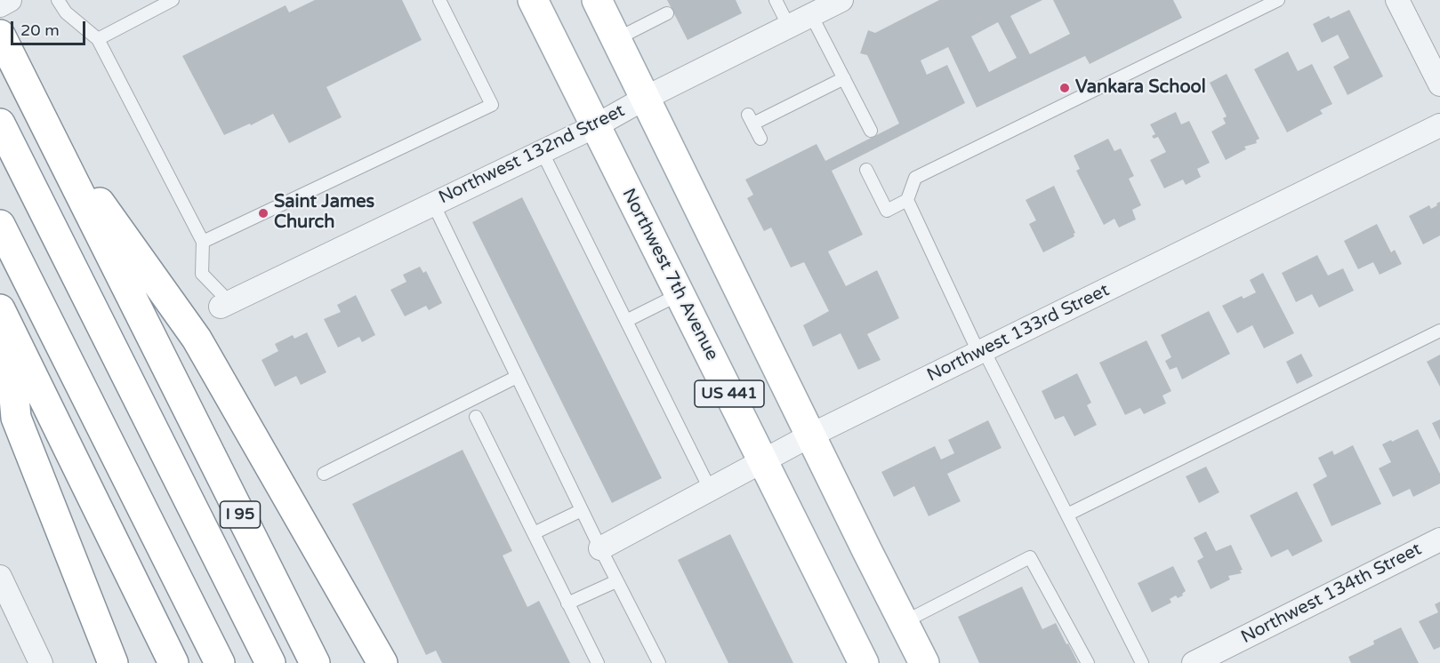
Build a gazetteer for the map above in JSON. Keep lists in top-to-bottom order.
{
  "streets": {
    "main road": ["Northwest 7th Avenue", "US 441", "I 95"],
    "street": ["Northwest 132nd Street", "Northwest 133rd Street", "Northwest 134th Street"]
  },
  "crossings": [
    ["Northwest 132nd Street", "Northwest 7th Avenue"],
    ["Northwest 132nd Street", "US 441"],
    ["Northwest 7th Avenue", "Northwest 133rd Street"],
    ["Northwest 133rd Street", "US 441"]
  ],
  "places": ["Vankara School", "Saint James Church"],
  "scale_bar": "20 m"
}
